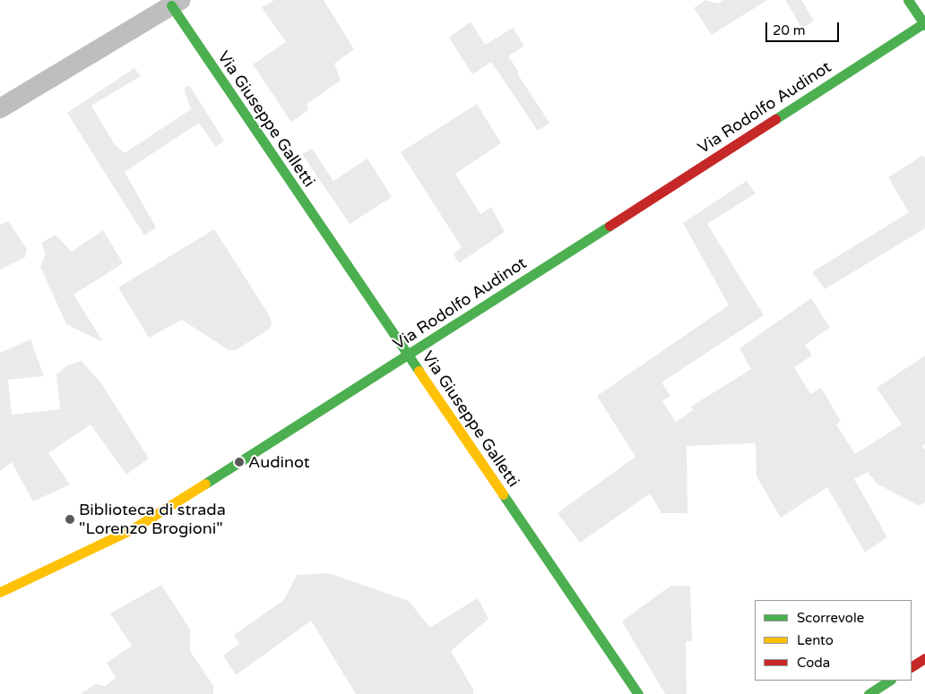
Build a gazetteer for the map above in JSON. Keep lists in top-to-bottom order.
{
  "streets": {
    "street": ["Via Rodolfo Audinot", "Via Giuseppe Galletti"]
  },
  "crossings": [
    ["Via Rodolfo Audinot", "Via Giuseppe Galletti"]
  ],
  "places": ["Audinot", "Biblioteca di strada \"Lorenzo Brogioni\""],
  "legend": ["Scorrevole", "Lento", "Coda"],
  "scale_bar": "20 m"
}
